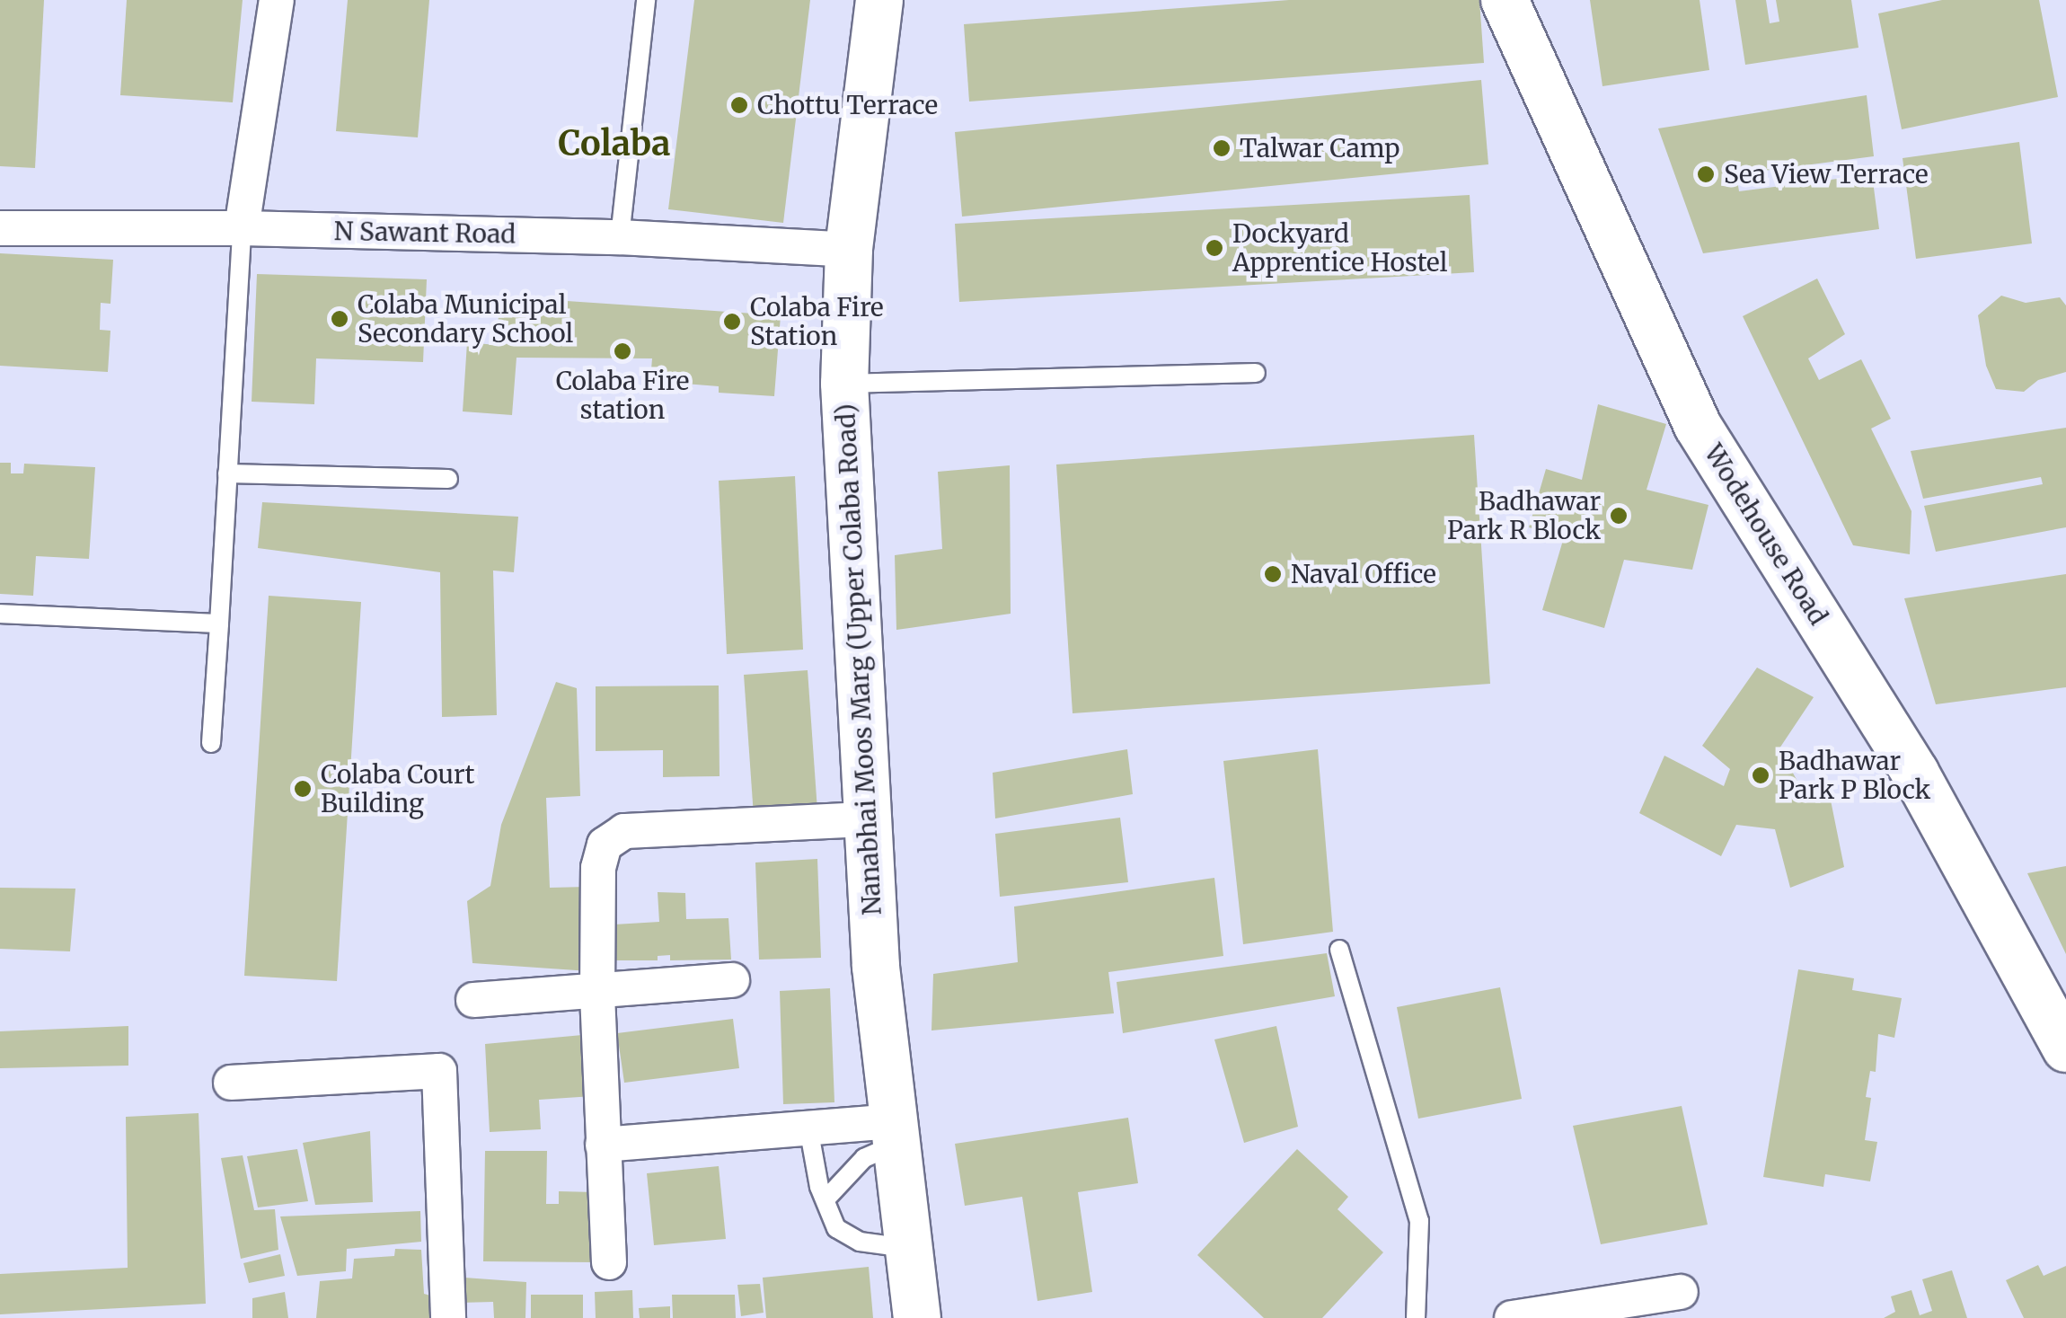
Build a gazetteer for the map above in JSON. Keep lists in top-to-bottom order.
{
  "streets": {
    "main road": ["Wodehouse Road", "Nanabhai Moos Marg (Upper Colaba Road)"],
    "street": ["N Sawant Road"]
  },
  "crossings": [
    ["N Sawant Road", "Nanabhai Moos Marg (Upper Colaba Road)"]
  ],
  "districts": ["Colaba"],
  "places": [
    "Chottu Terrace",
    "Talwar Camp",
    "Sea View Terrace",
    "Dockyard Apprentice Hostel",
    "Colaba Municipal Secondary School",
    "Colaba Fire Station",
    "Colaba Fire station",
    "Badhawar Park R Block",
    "Naval Office",
    "Badhawar Park P Block",
    "Colaba Court Building"
  ]
}
